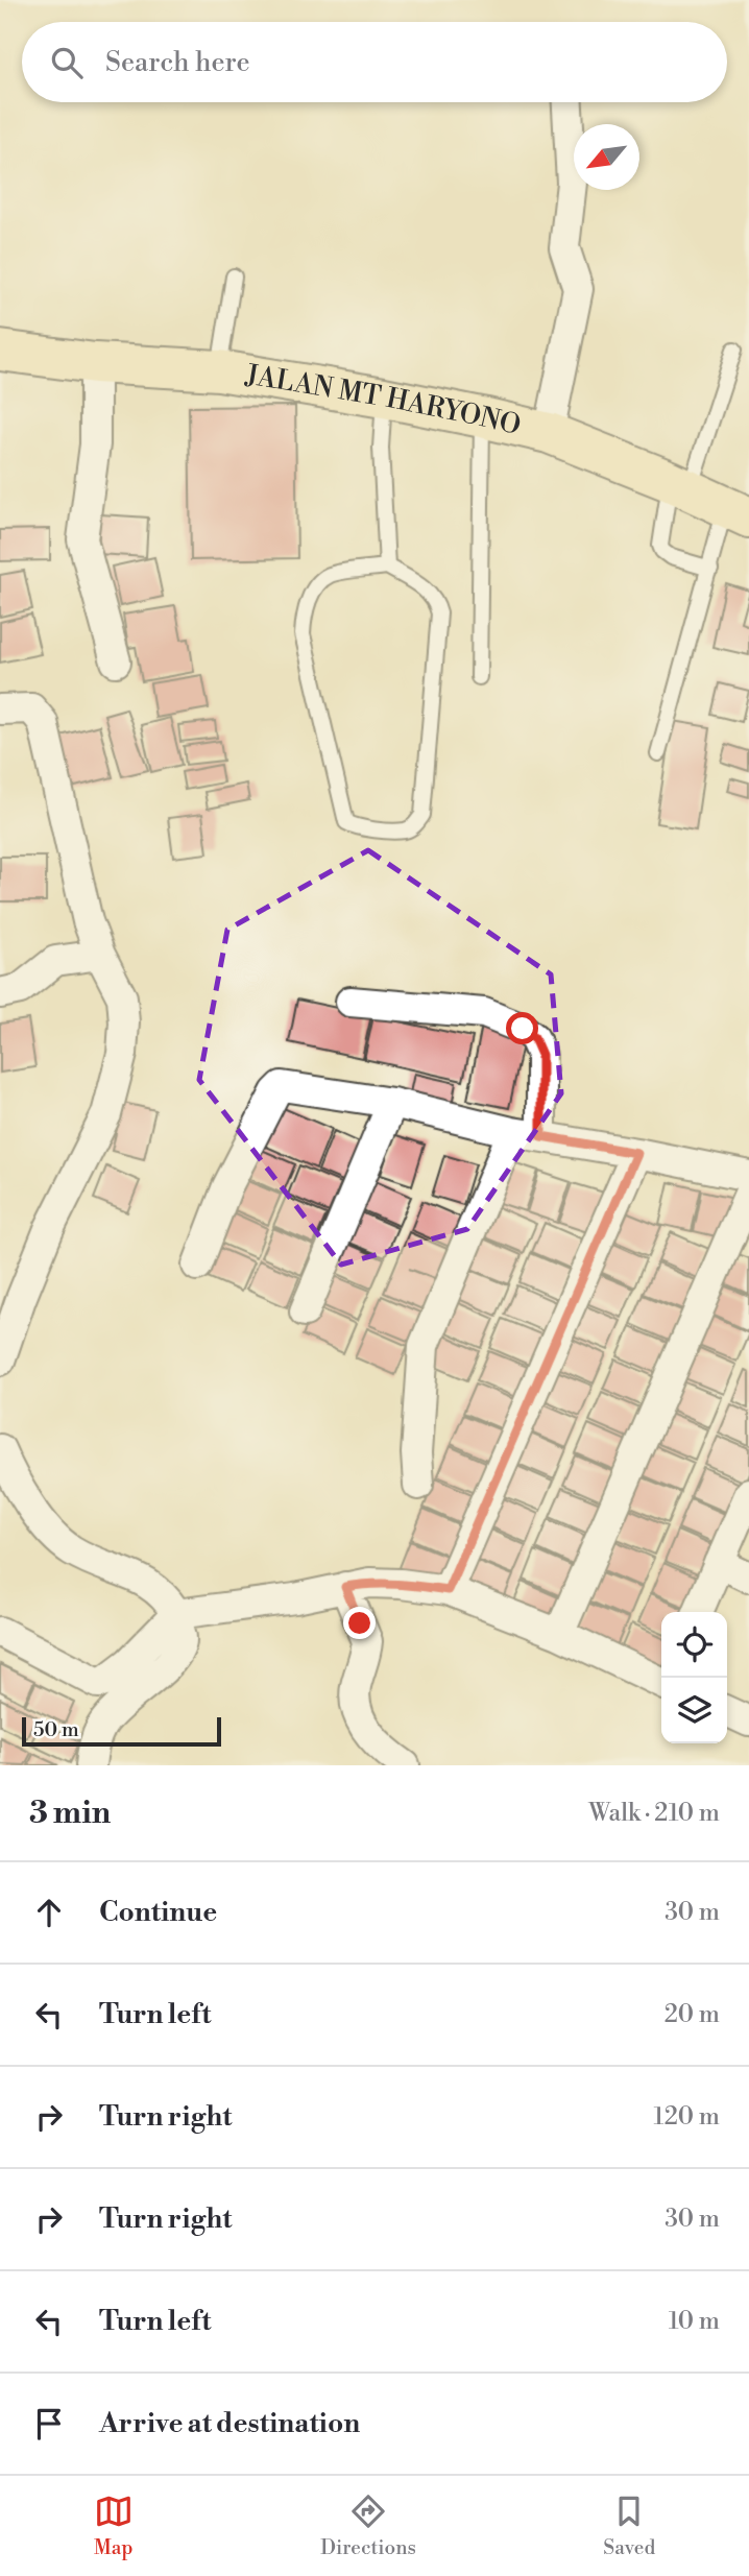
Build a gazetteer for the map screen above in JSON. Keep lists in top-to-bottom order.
{
  "streets": {
    "main road": ["JALAN MT HARYONO"]
  },
  "scale_bar": "50 m",
  "north": "bottom left",
  "page": {
    "search": "Search here",
    "scale": "50 m",
    "heading": ["3 min", "Walk · 210 m"],
    "list": [
      ["Continue", "30 m"],
      ["Turn left", "20 m"],
      ["Turn right", "120 m"],
      ["Turn right", "30 m"],
      ["Turn left", "10 m"],
      "Arrive at destination"
    ],
    "nav": ["Map", "Directions", "Saved"]
  }
}
